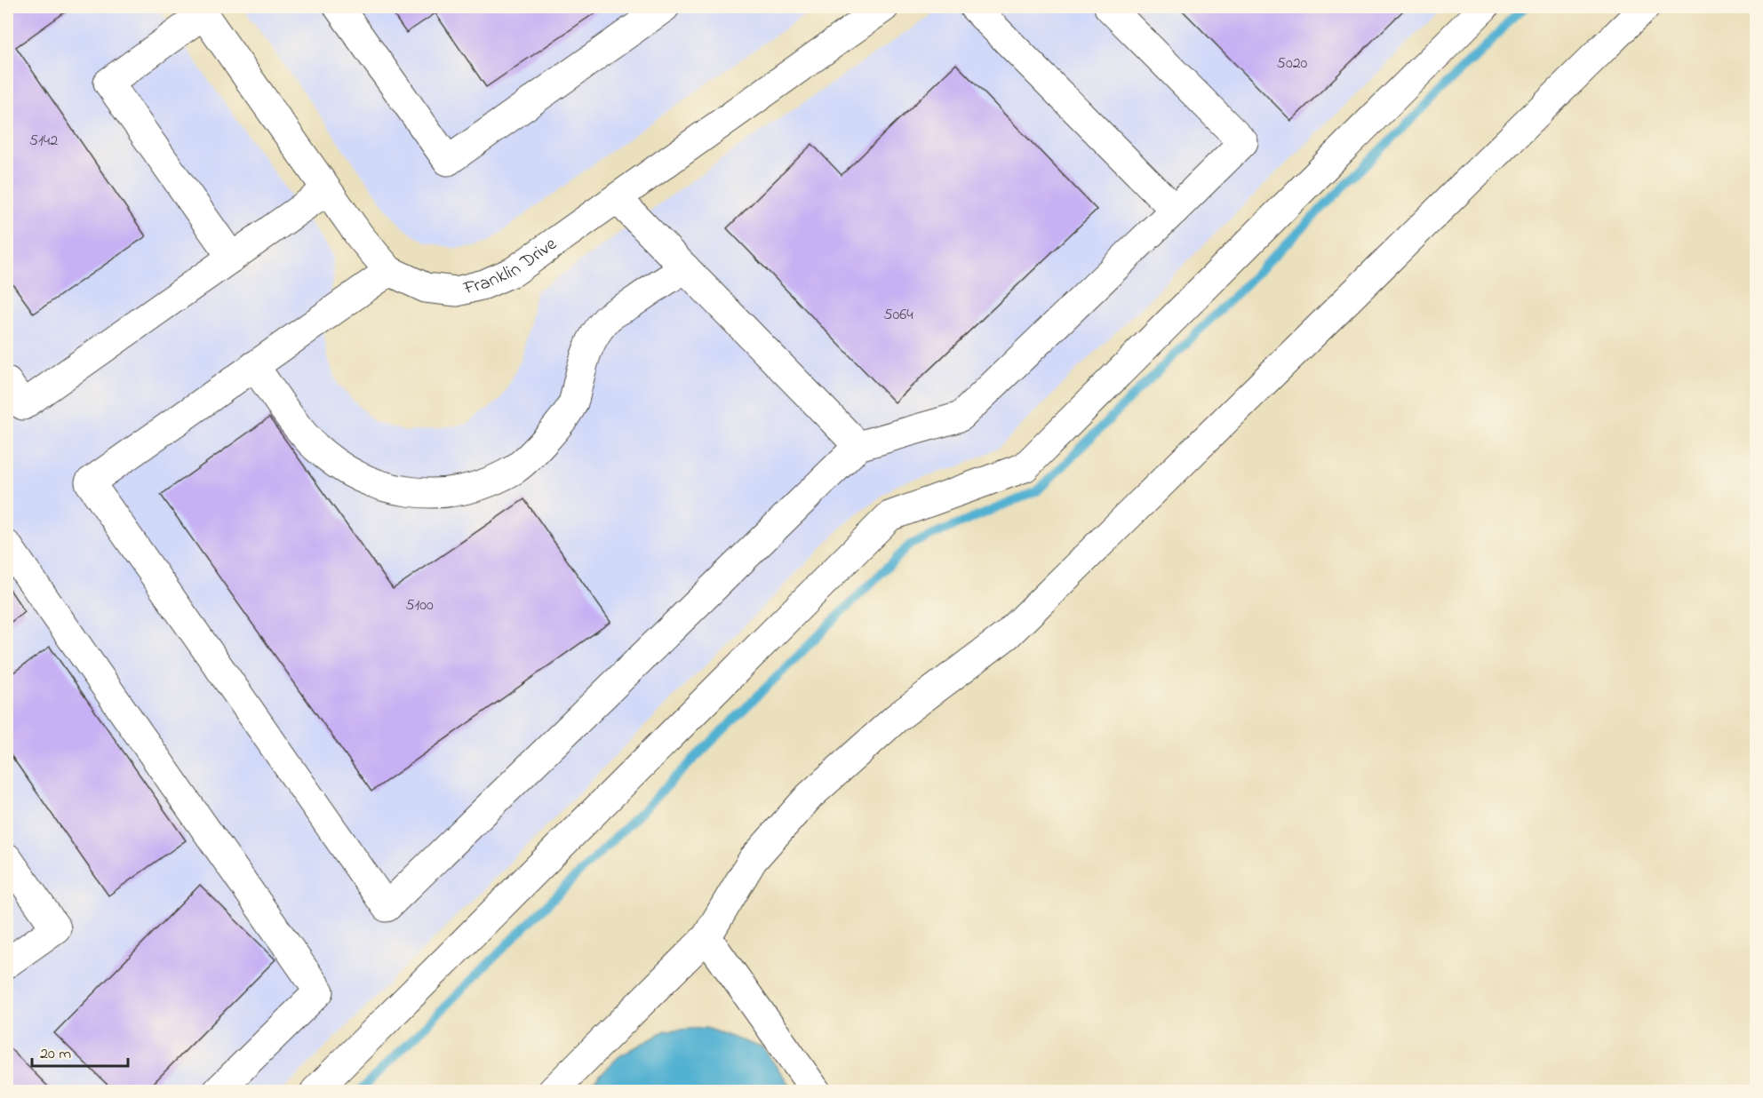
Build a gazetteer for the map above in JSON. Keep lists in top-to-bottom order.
{
  "streets": {
    "street": ["Franklin Drive"]
  },
  "house_numbers": [
    "5020",
    "5142",
    "5064",
    "5100"
  ],
  "scale_bar": "20 m"
}
